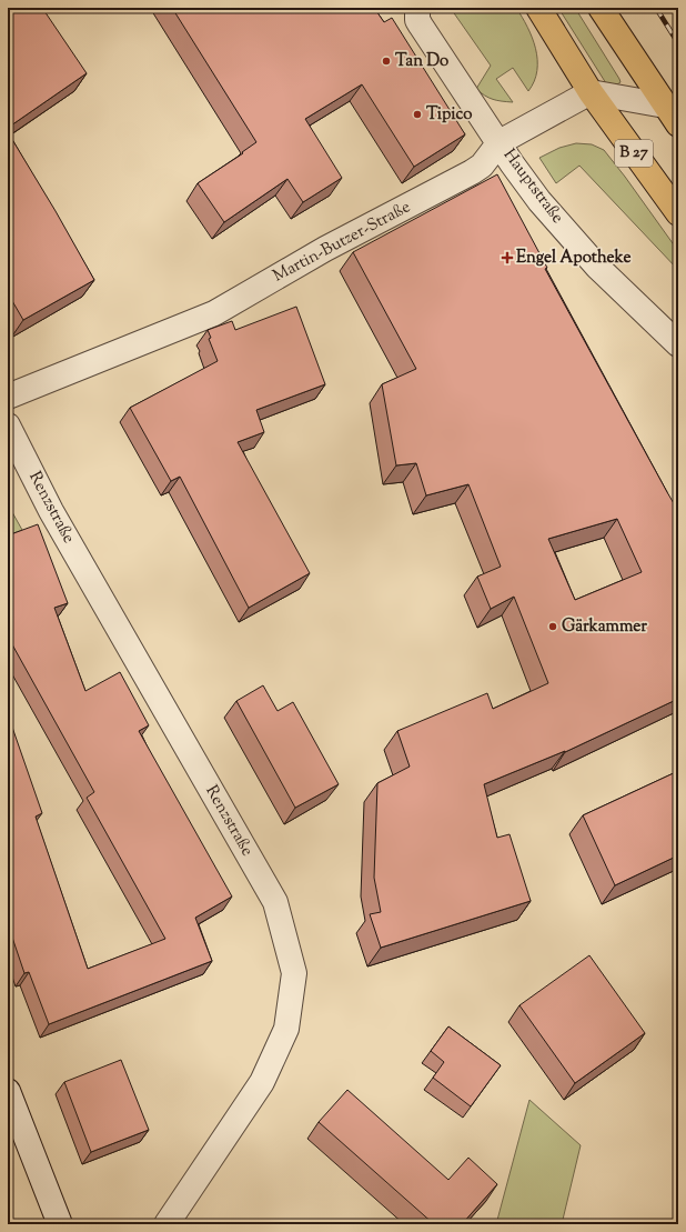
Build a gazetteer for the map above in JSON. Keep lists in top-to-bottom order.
{
  "streets": {
    "main road": ["B 27"],
    "street": ["Hauptstraße", "Martin-Butzer-Straße", "Renzstraße"]
  },
  "crossings": [
    ["B 27", "Martin-Butzer-Straße"],
    ["Hauptstraße", "Martin-Butzer-Straße"]
  ],
  "places": {
    "other": ["Tan Do", "Tipico", "Gärkammer"],
    "health": ["Engel Apotheke"]
  }
}
